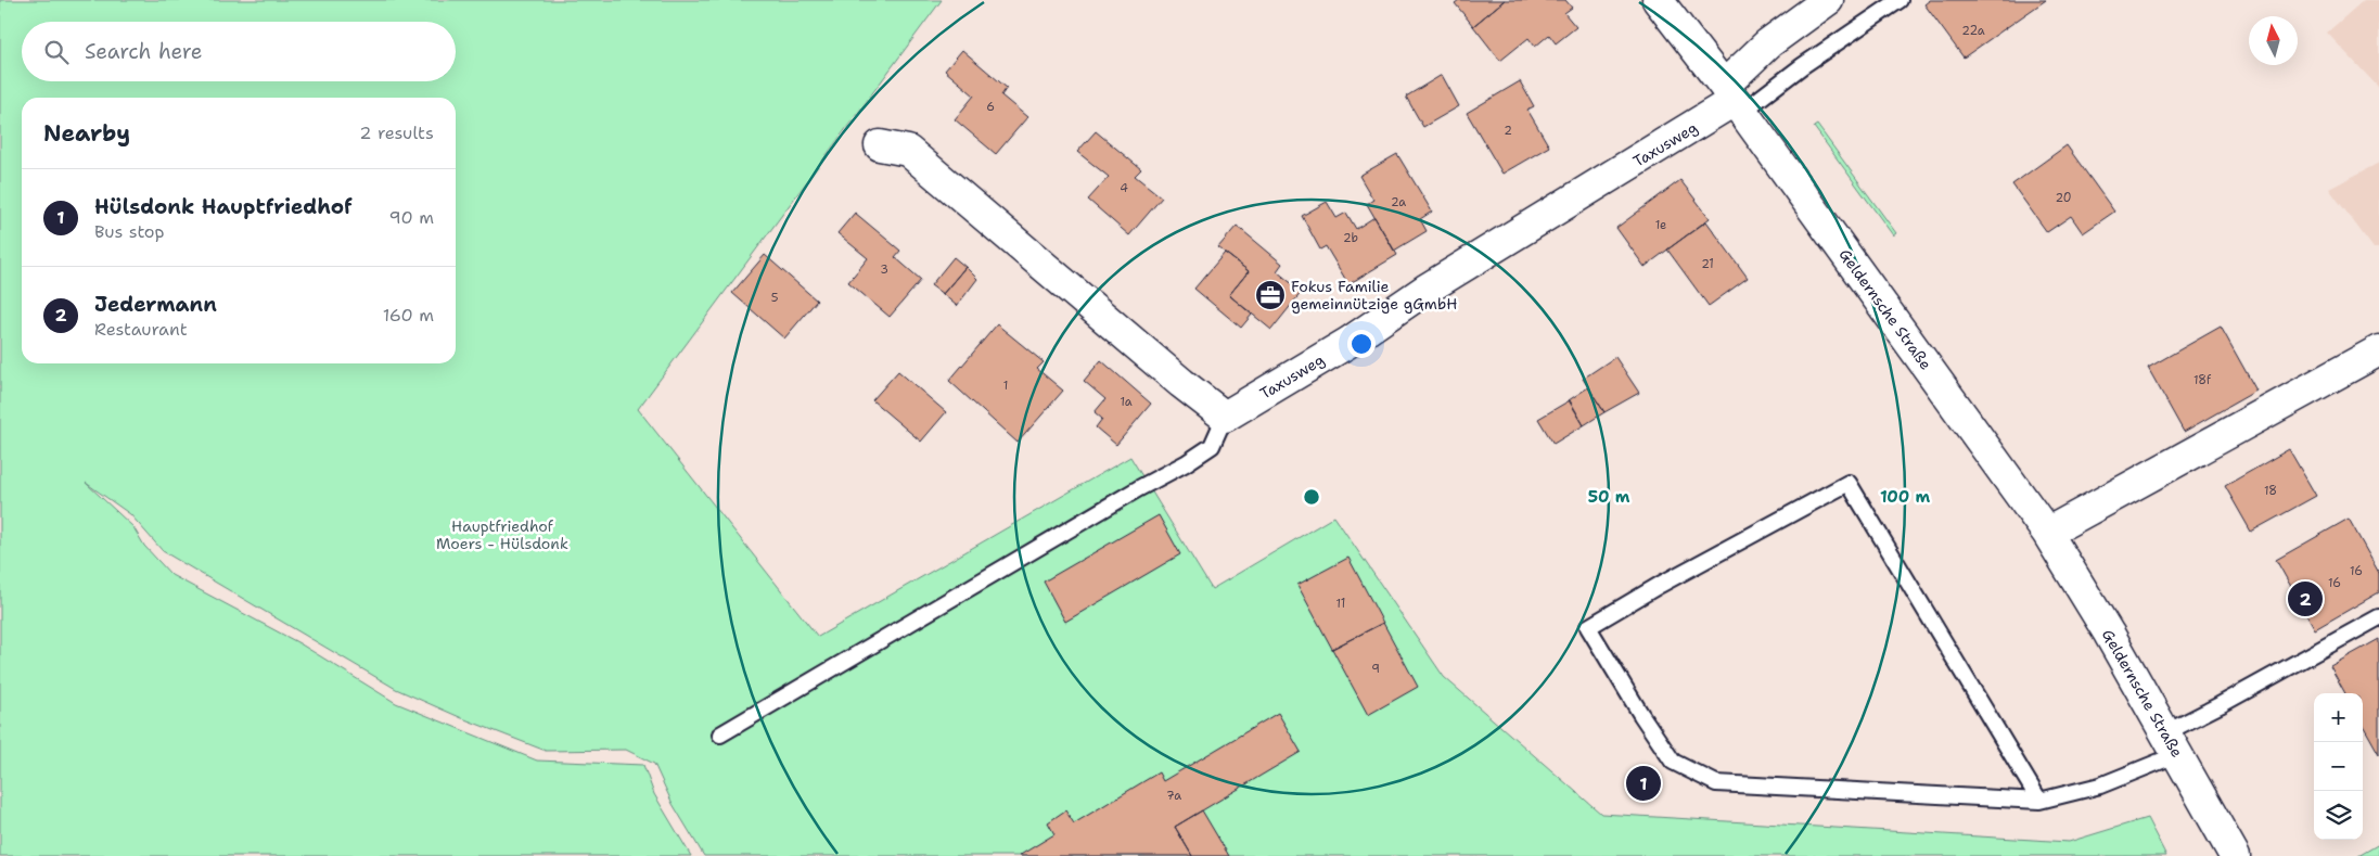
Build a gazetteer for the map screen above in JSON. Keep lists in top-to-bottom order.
{
  "streets": {
    "street": ["Taxusweg", "Geldernsche Straße"]
  },
  "crossings": [
    ["Taxusweg", "Geldernsche Straße"]
  ],
  "parks": ["Hauptfriedhof Moers - Hülsdonk"],
  "places": {
    "office": ["Fokus Familie gemeinnützige gGmbH"]
  },
  "house_numbers": [
    "22a",
    "6",
    "2",
    "4",
    "20",
    "2a",
    "1e",
    "2b",
    "21",
    "3",
    "5",
    "18f",
    "1",
    "1a",
    "18",
    "16",
    "16",
    "11",
    "9",
    "7a"
  ],
  "north": "top",
  "page": {
    "search": "Search here",
    "heading": ["Nearby", "2 results"],
    "list": [
      {
        "mark": "1",
        "name": "Hülsdonk Hauptfriedhof",
        "note": "Bus stop",
        "value": "90 m"
      },
      {
        "mark": "2",
        "name": "Jedermann",
        "note": "Restaurant",
        "value": "160 m"
      }
    ],
    "pins": ["2", "1"],
    "map_buttons": ["+", "−"]
  },
  "rings": ["50 m", "100 m"]
}
